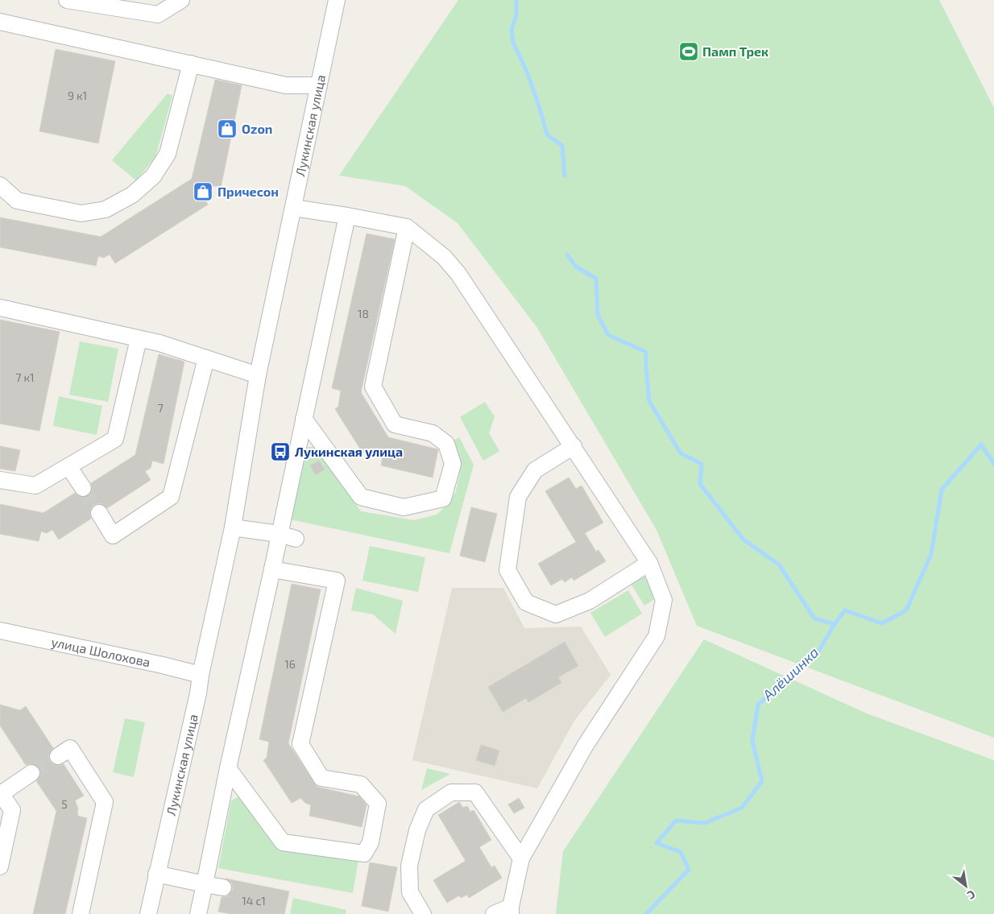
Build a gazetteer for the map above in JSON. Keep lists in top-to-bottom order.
{
  "streets": {
    "street": ["Лукинская улица", "улица Шолохова"]
  },
  "crossings": [
    ["Лукинская улица", "улица Шолохова"]
  ],
  "water": ["Алёшинка"],
  "places": {
    "sports": ["Памп Трек"],
    "shop": ["Ozon", "Причесон"],
    "bus stop": ["Лукинская улица"]
  },
  "house_numbers": [
    "9 к1",
    "18",
    "7 к1",
    "7",
    "16",
    "5",
    "14 c1"
  ],
  "north": "bottom right"
}
